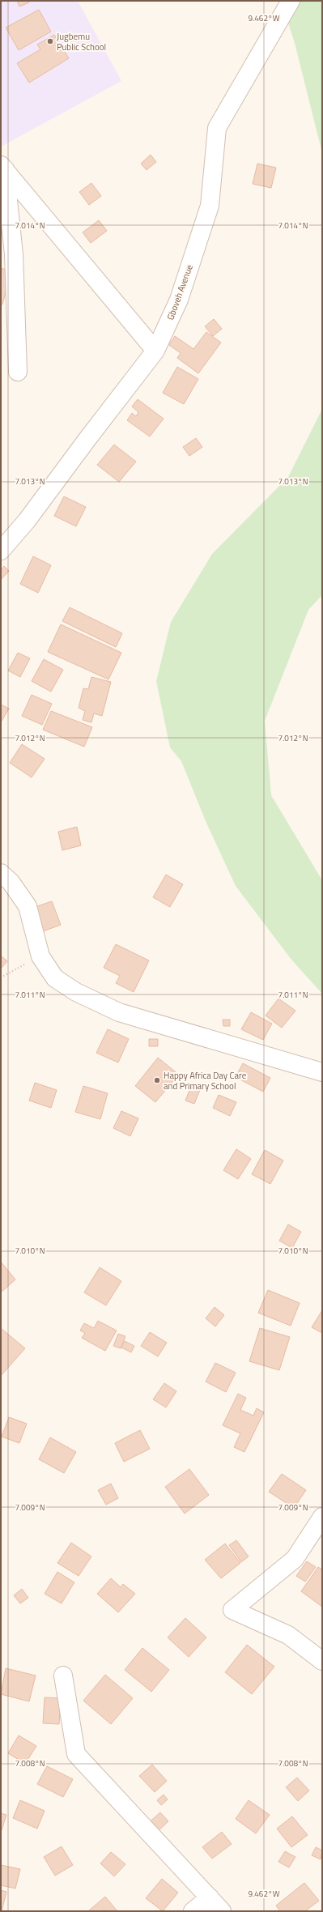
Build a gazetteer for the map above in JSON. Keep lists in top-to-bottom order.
{
  "streets": {
    "street": ["Gboveh Avenue"]
  },
  "places": ["Jugbemu Public School", "Happy Africa Day Care and Primary School"],
  "coordinates": [
    "9.462°W",
    "7.014°N",
    "7.013°N",
    "7.012°N",
    "7.011°N",
    "7.010°N",
    "7.009°N",
    "7.008°N"
  ]
}
